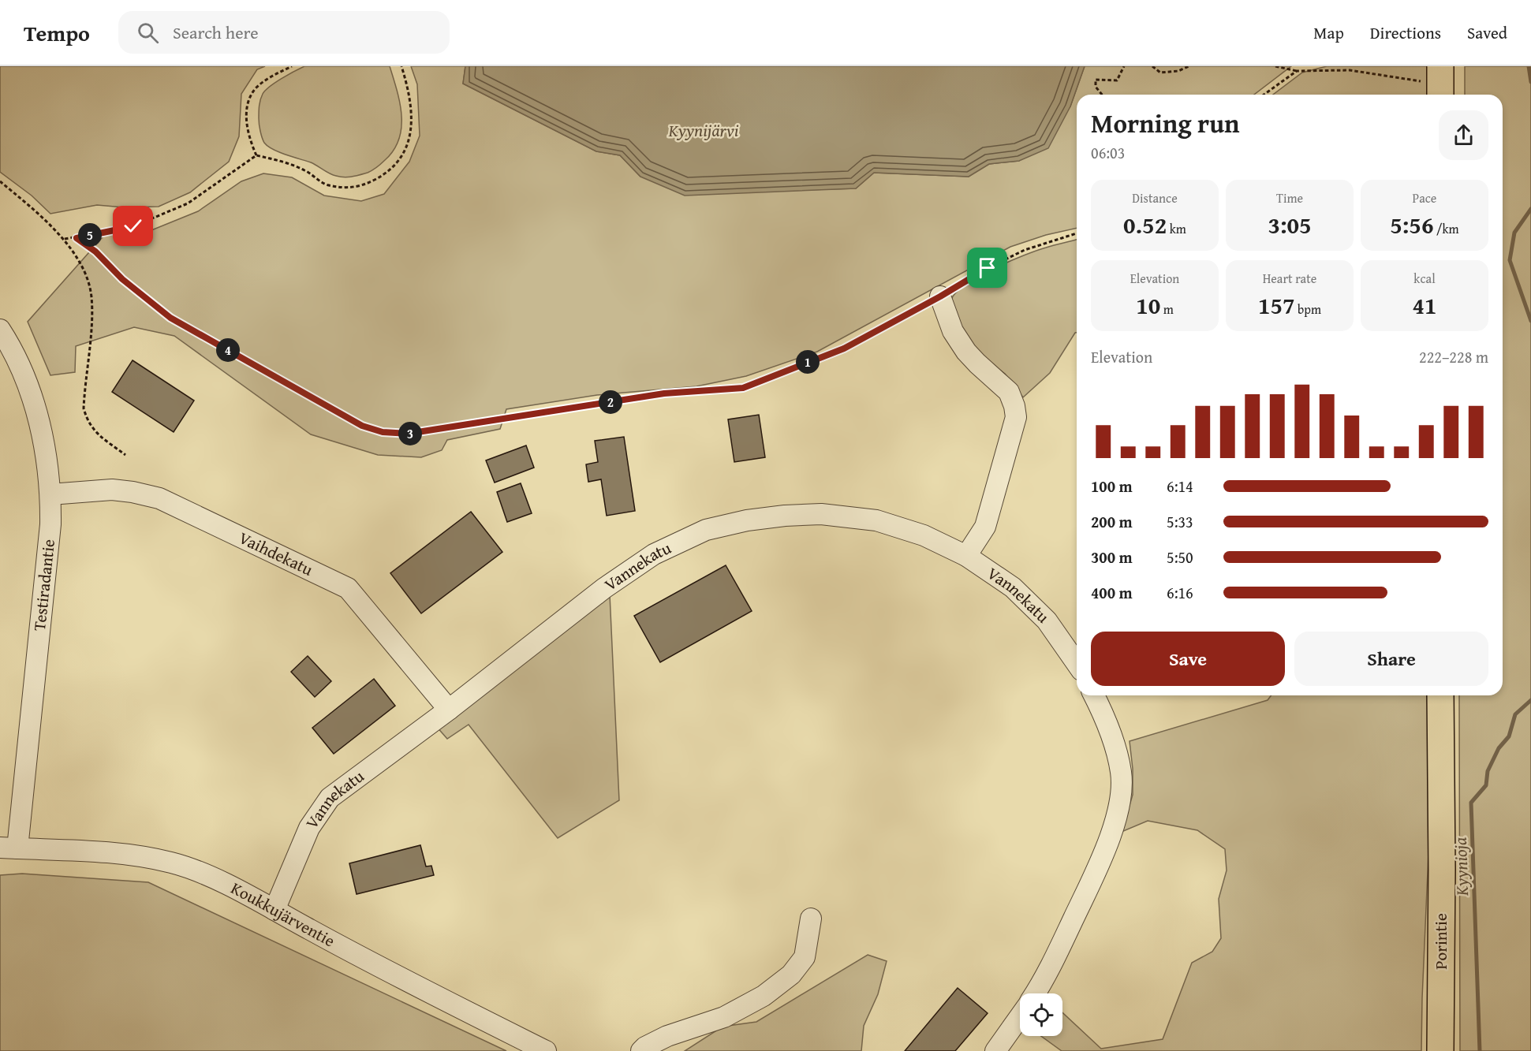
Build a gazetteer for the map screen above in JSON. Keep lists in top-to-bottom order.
{
  "streets": {
    "highway": ["Porintie"],
    "street": [
      "Vaihdekatu",
      "Vannekatu",
      "Testiradantie",
      "Koukkujärventie"
    ]
  },
  "crossings": [
    ["Vaihdekatu", "Vannekatu"],
    ["Vaihdekatu", "Testiradantie"],
    ["Vannekatu", "Koukkujärventie"],
    ["Testiradantie", "Koukkujärventie"]
  ],
  "water": ["Kyynijärvi", "Kyynioja"],
  "page": {
    "header": "Tempo",
    "search": "Search here",
    "nav": ["Map", "Directions", "Saved"],
    "heading": ["Morning run", "06:03"],
    "stats": [
      ["Distance", "0.52 km"],
      ["Time", "3:05"],
      ["Pace", "5:56 /km"],
      ["Elevation", "10 m"],
      ["Heart rate", "157 bpm"],
      ["kcal", "41"]
    ],
    "pins": [
      "5",
      "4",
      "1",
      "2",
      "3"
    ],
    "chart": ["Elevation", "222–228 m"],
    "list": [
      {
        "name": "100 m",
        "note": "6:14"
      },
      {
        "name": "200 m",
        "note": "5:33"
      },
      {
        "name": "300 m",
        "note": "5:50"
      },
      {
        "name": "400 m",
        "note": "6:16"
      }
    ],
    "buttons": ["Save", "Share"]
  }
}
